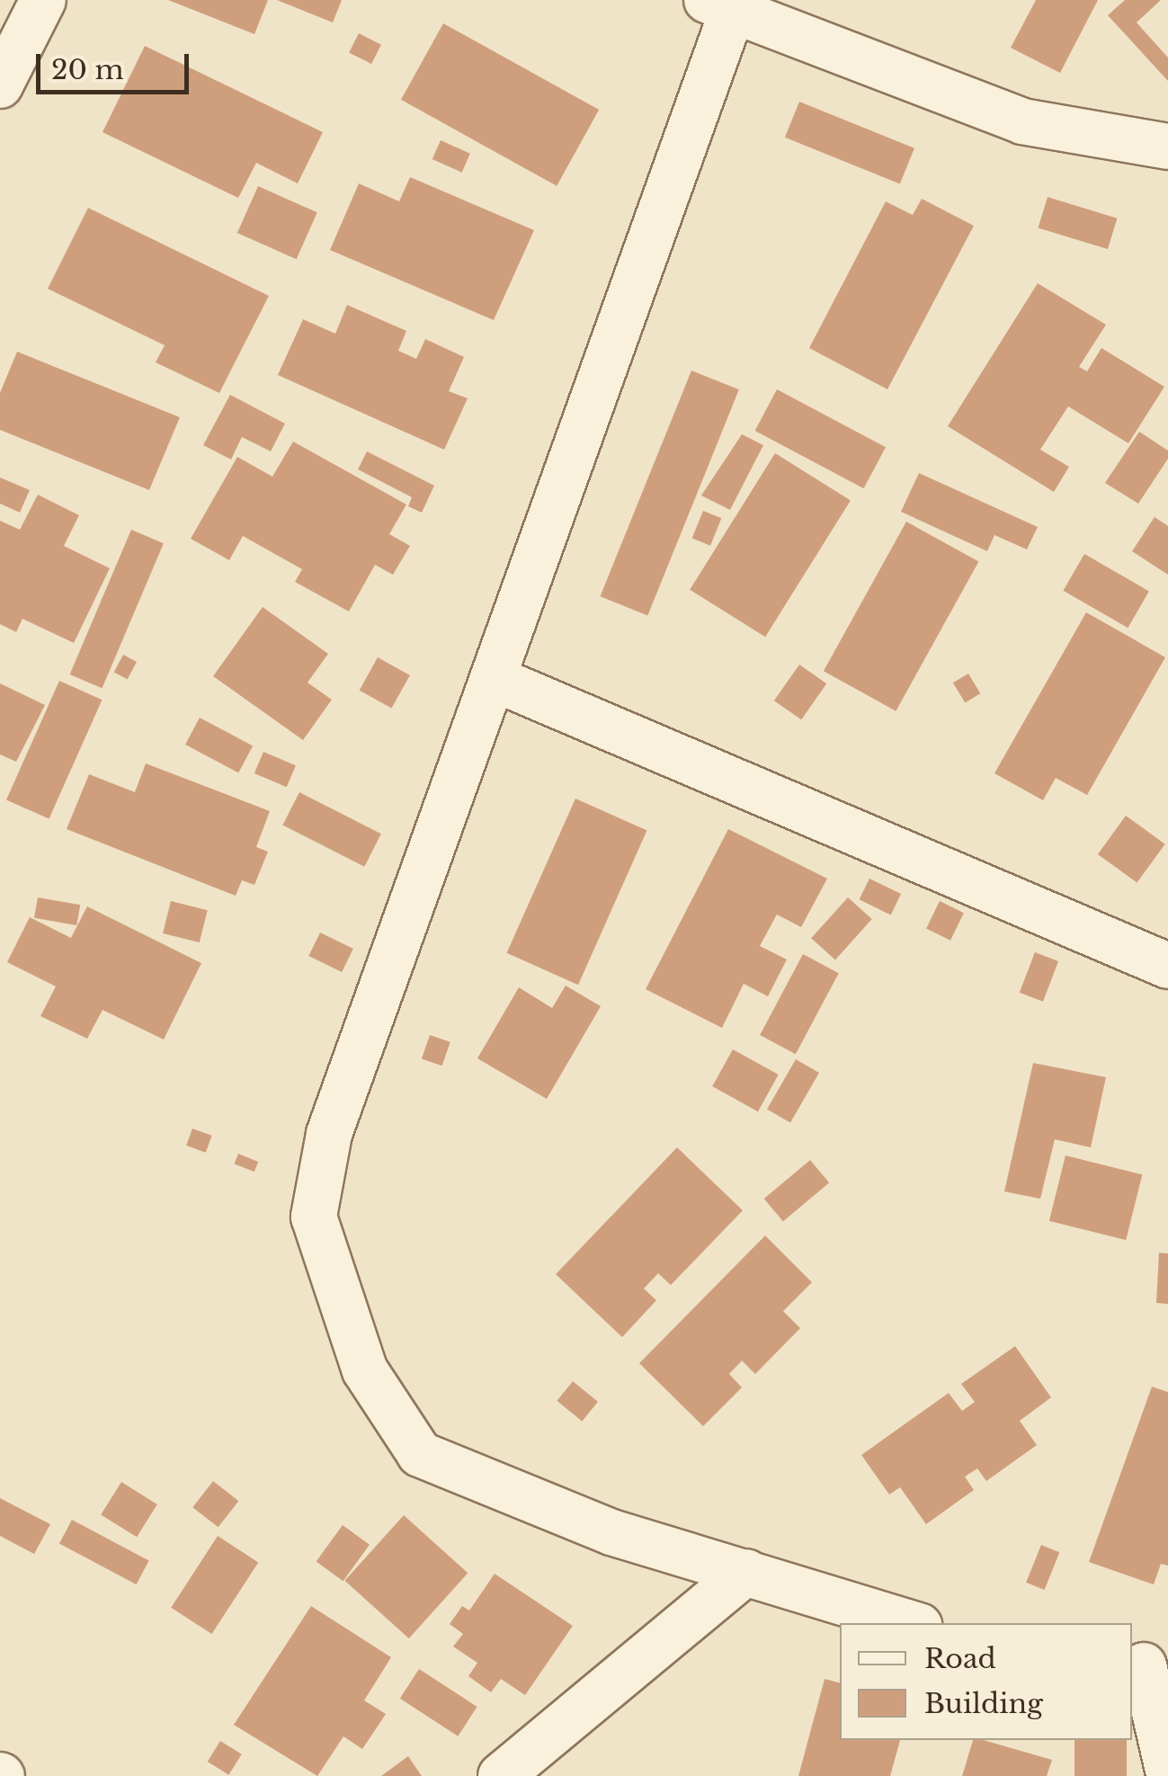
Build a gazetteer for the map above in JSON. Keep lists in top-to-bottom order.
{
  "legend": ["Road", "Building"],
  "scale_bar": "20 m"
}
